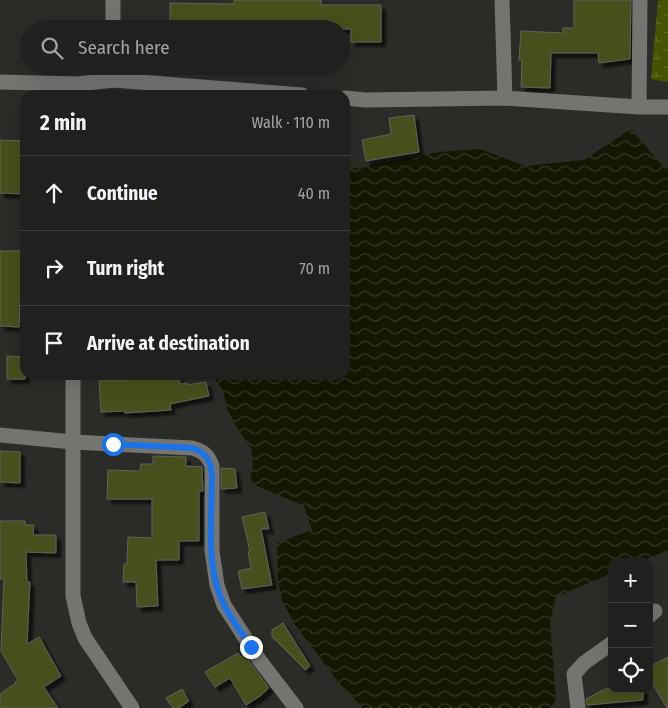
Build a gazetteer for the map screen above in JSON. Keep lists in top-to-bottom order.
{
  "page": {
    "search": "Search here",
    "heading": ["2 min", "Walk · 110 m"],
    "list": [
      ["Continue", "40 m"],
      ["Turn right", "70 m"],
      "Arrive at destination"
    ],
    "map_buttons": ["+", "−"]
  }
}
